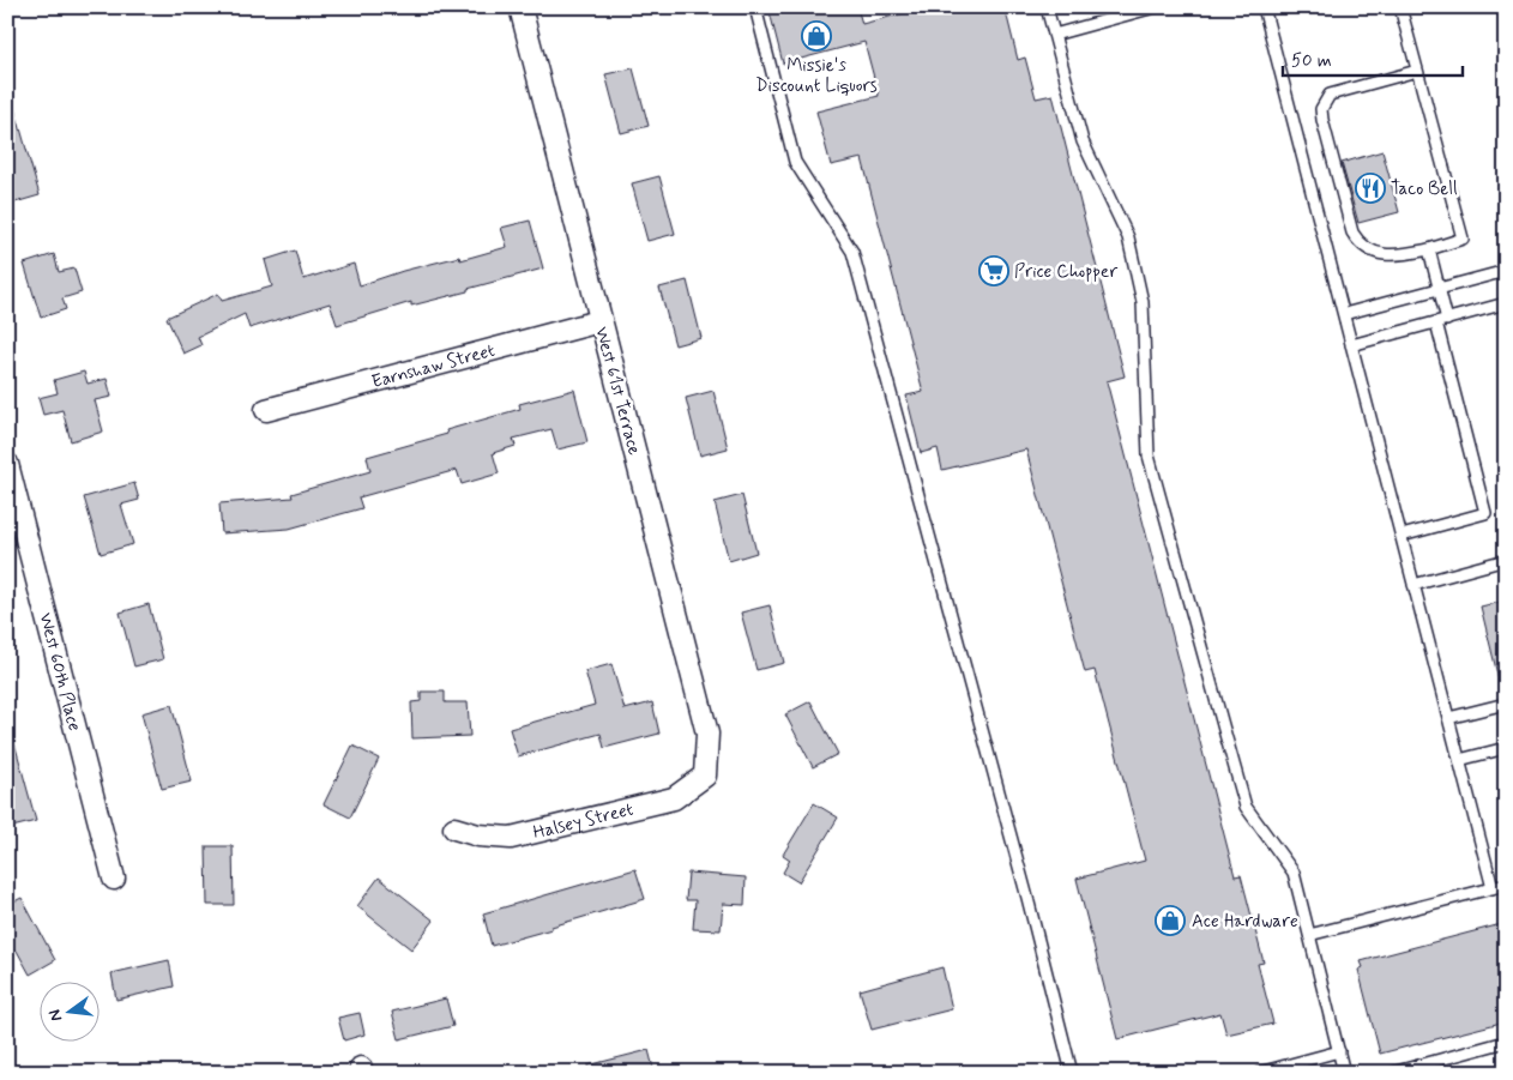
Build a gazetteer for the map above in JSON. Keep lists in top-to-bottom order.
{
  "streets": {
    "street": [
      "Earnshaw Street",
      "West 61st Terrace",
      "West 60th Place",
      "Halsey Street"
    ]
  },
  "crossings": [
    ["Earnshaw Street", "West 61st Terrace"],
    ["West 61st Terrace", "Halsey Street"]
  ],
  "places": {
    "shop": ["Missie's Discount Liquors", "Ace Hardware"],
    "restaurant": ["Taco Bell"],
    "supermarket": ["Price Chopper"]
  },
  "scale_bar": "50 m",
  "north": "left"
}
